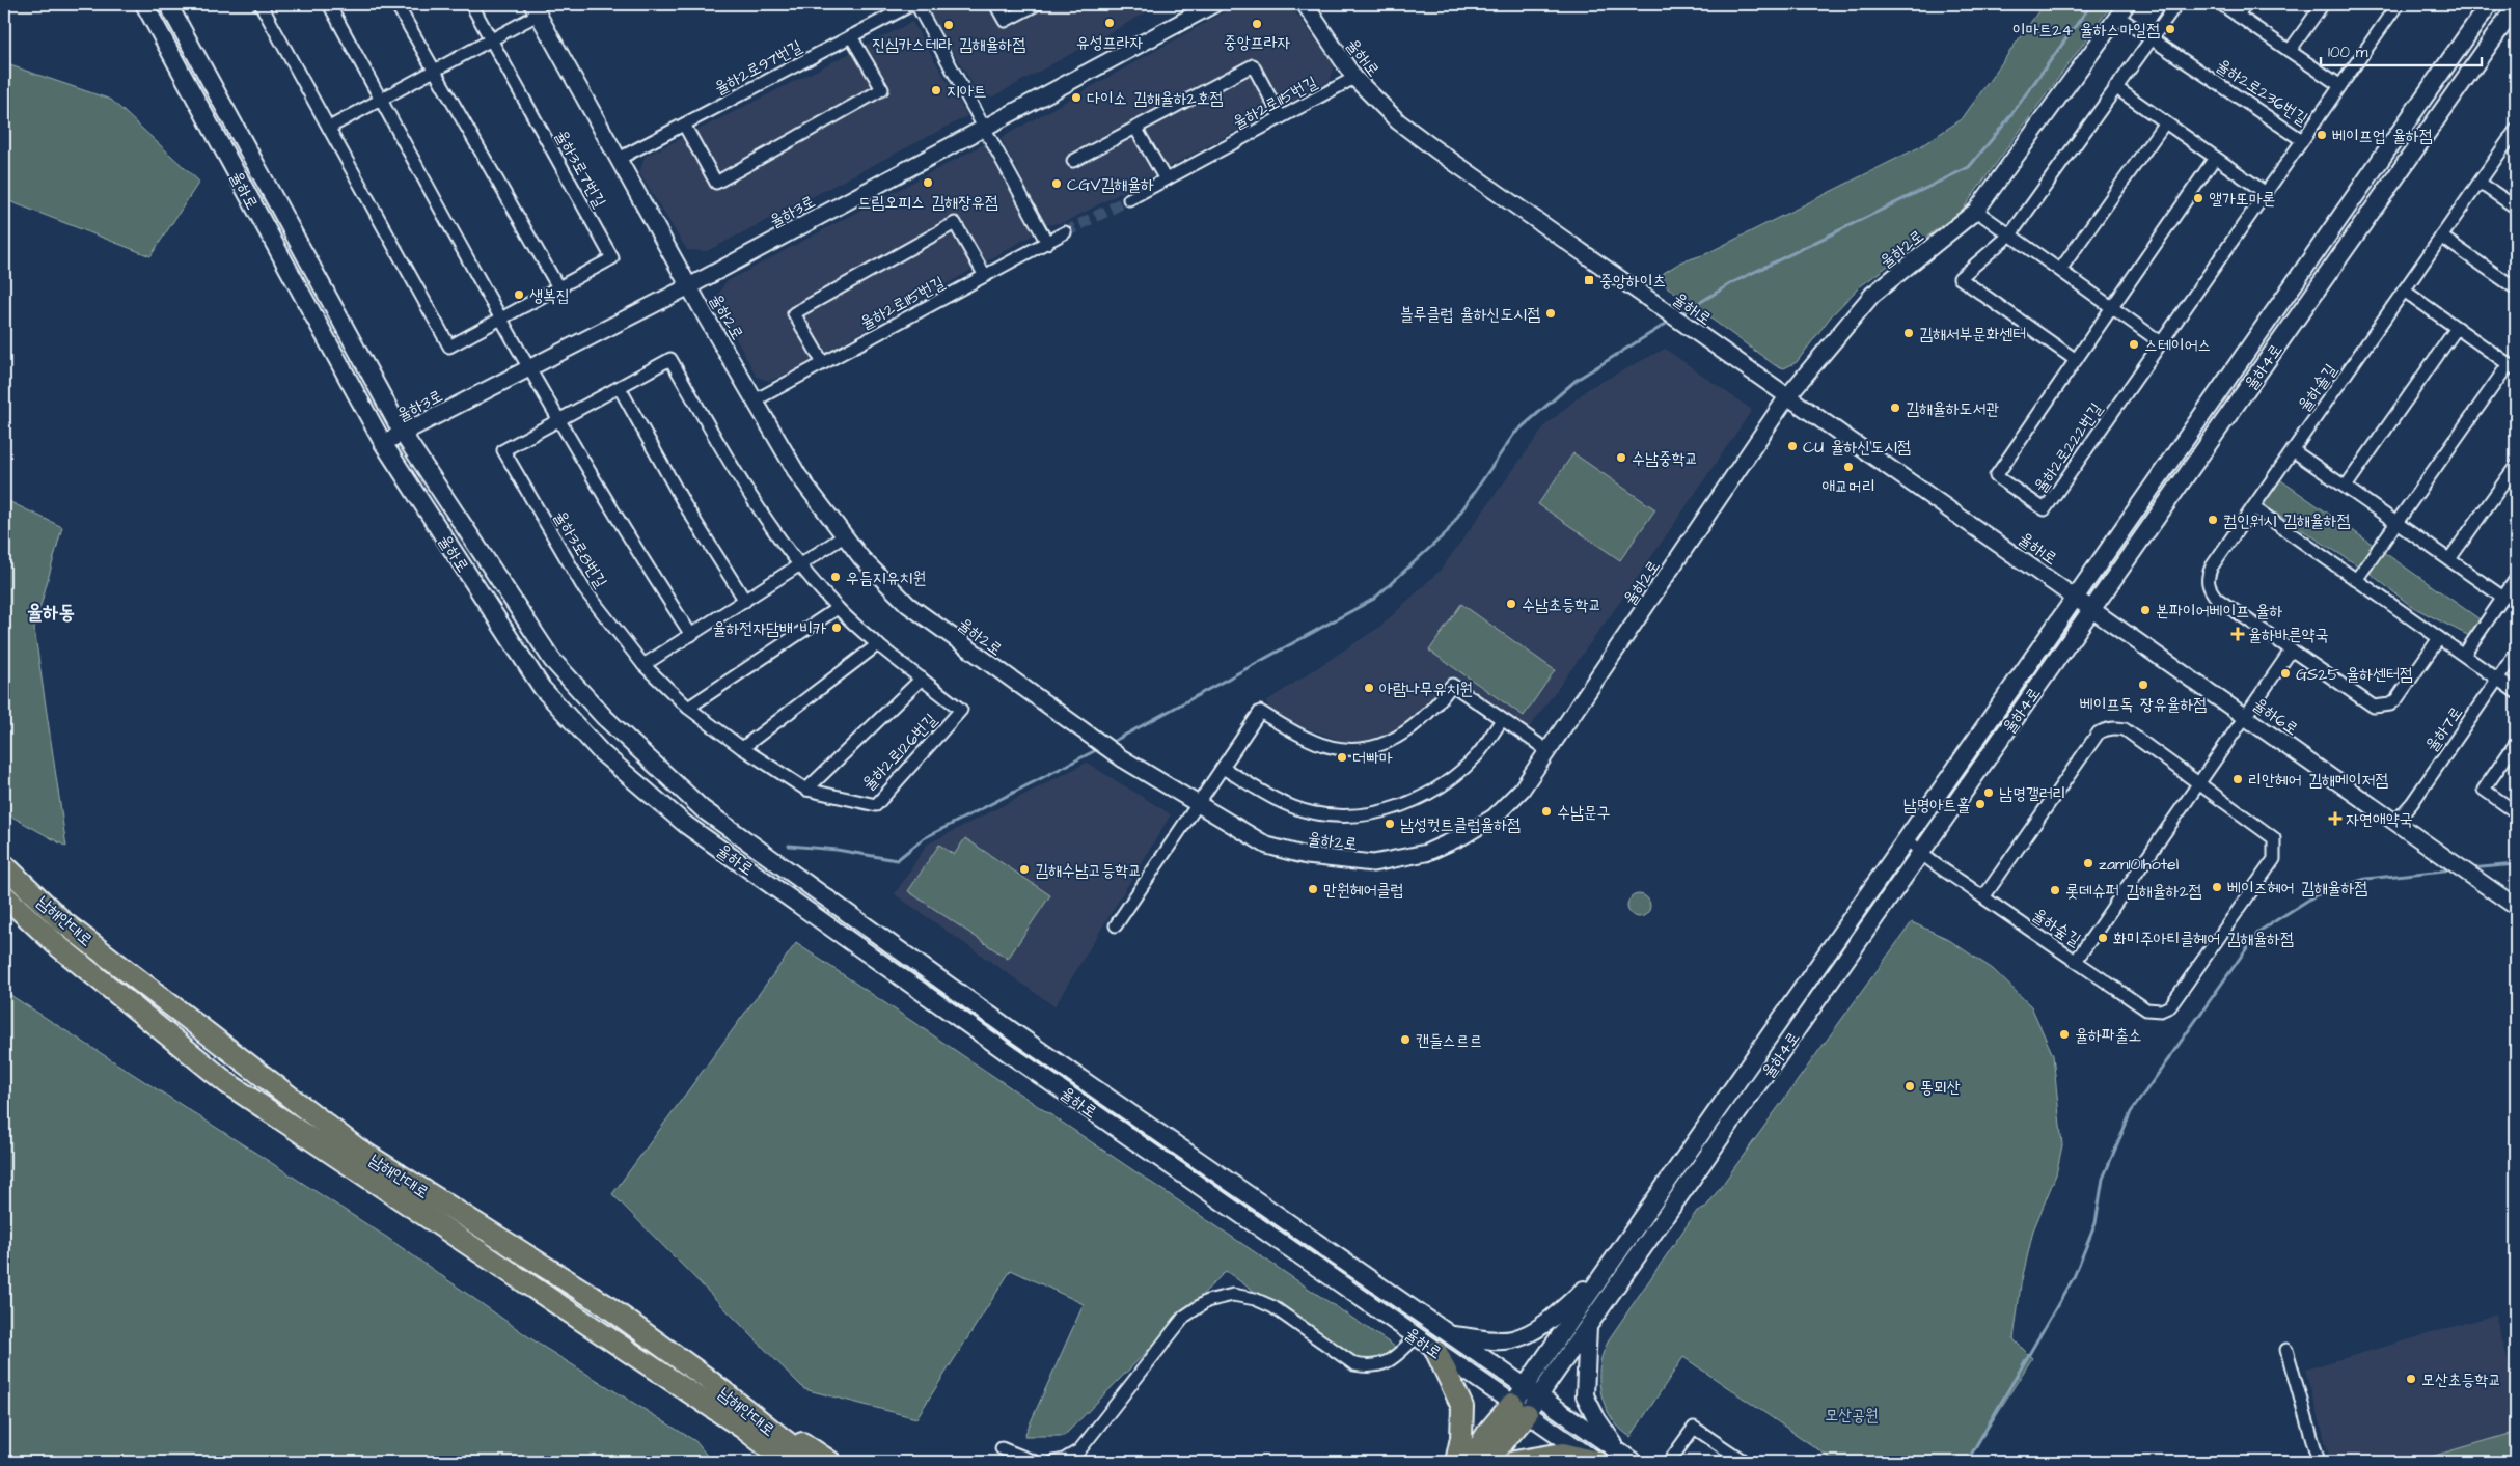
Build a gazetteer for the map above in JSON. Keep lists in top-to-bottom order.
{
  "streets": {
    "highway": ["남해안대로"],
    "main road": ["율하로", "율하4로"],
    "street": [
      "율하1로",
      "율하2로97번길",
      "율하2로236번길",
      "율하2로115번길",
      "율하3로7번길",
      "율하3로",
      "율하2로",
      "율하솔길",
      "율하2로222번길",
      "율하3로8번길",
      "율하6로",
      "율하7로",
      "율하2로126번길",
      "율하숲길"
    ]
  },
  "crossings": [
    ["율하1로", "율하2로115번길"],
    ["율하1로", "율하2로"],
    ["율하1로", "율하4로"],
    ["율하1로", "율하6로"],
    ["율하2로97번길", "율하2로"],
    ["율하2로236번길", "율하2로"],
    ["율하2로236번길", "율하2로222번길"],
    ["율하2로115번길", "율하2로"],
    ["율하로", "율하3로"],
    ["율하로", "율하4로"],
    ["율하3로", "율하2로"],
    ["율하4로", "율하6로"],
    ["율하4로", "율하숲길"],
    ["율하솔길", "율하숲길"],
    ["율하3로8번길", "율하2로126번길"],
    ["율하6로", "율하7로"],
    ["율하6로", "율하숲길"]
  ],
  "districts": ["율하동"],
  "parks": ["모산공원"],
  "places": {
    "other": [
      "유성프라자",
      "중앙프라자",
      "진심카스테라 김해율하점",
      "이마트24 율하스마일점",
      "지아트",
      "다이소 김해율하2호점",
      "베이프업 율하점",
      "드림오피스 김해장유점",
      "CGV김해율하",
      "앨가또마론",
      "생복집",
      "블루클럽 율하신도시점",
      "김해서부문화센터",
      "스테이어스",
      "김해율하도서관",
      "CU 율하신도시점",
      "수남중학교",
      "애교머리",
      "컴인워시 김해율하점",
      "우듬지유치원",
      "수남초등학교",
      "본파이어베이프 율하",
      "율하전자담배 비카",
      "GS25 율하센터점",
      "베이프독 장유율하점",
      "아람나무유치원",
      "더빠마",
      "리안헤어 김해메이저점",
      "남명갤러리",
      "남명아트홀",
      "수남문구",
      "남성컷트클럽율하점",
      "zam101hotel",
      "김해수남고등학교",
      "베이즈헤어 김해율하점",
      "만원헤어클럽",
      "롯데슈퍼 김해율하2점",
      "화미주아티클헤어 김해율하점",
      "율하파출소",
      "캔들스르르",
      "똥뫼산",
      "모산초등학교"
    ],
    "transit": ["중앙하이츠"],
    "health": ["율하바른약국", "자연애약국"]
  },
  "scale_bar": "100 m"
}
